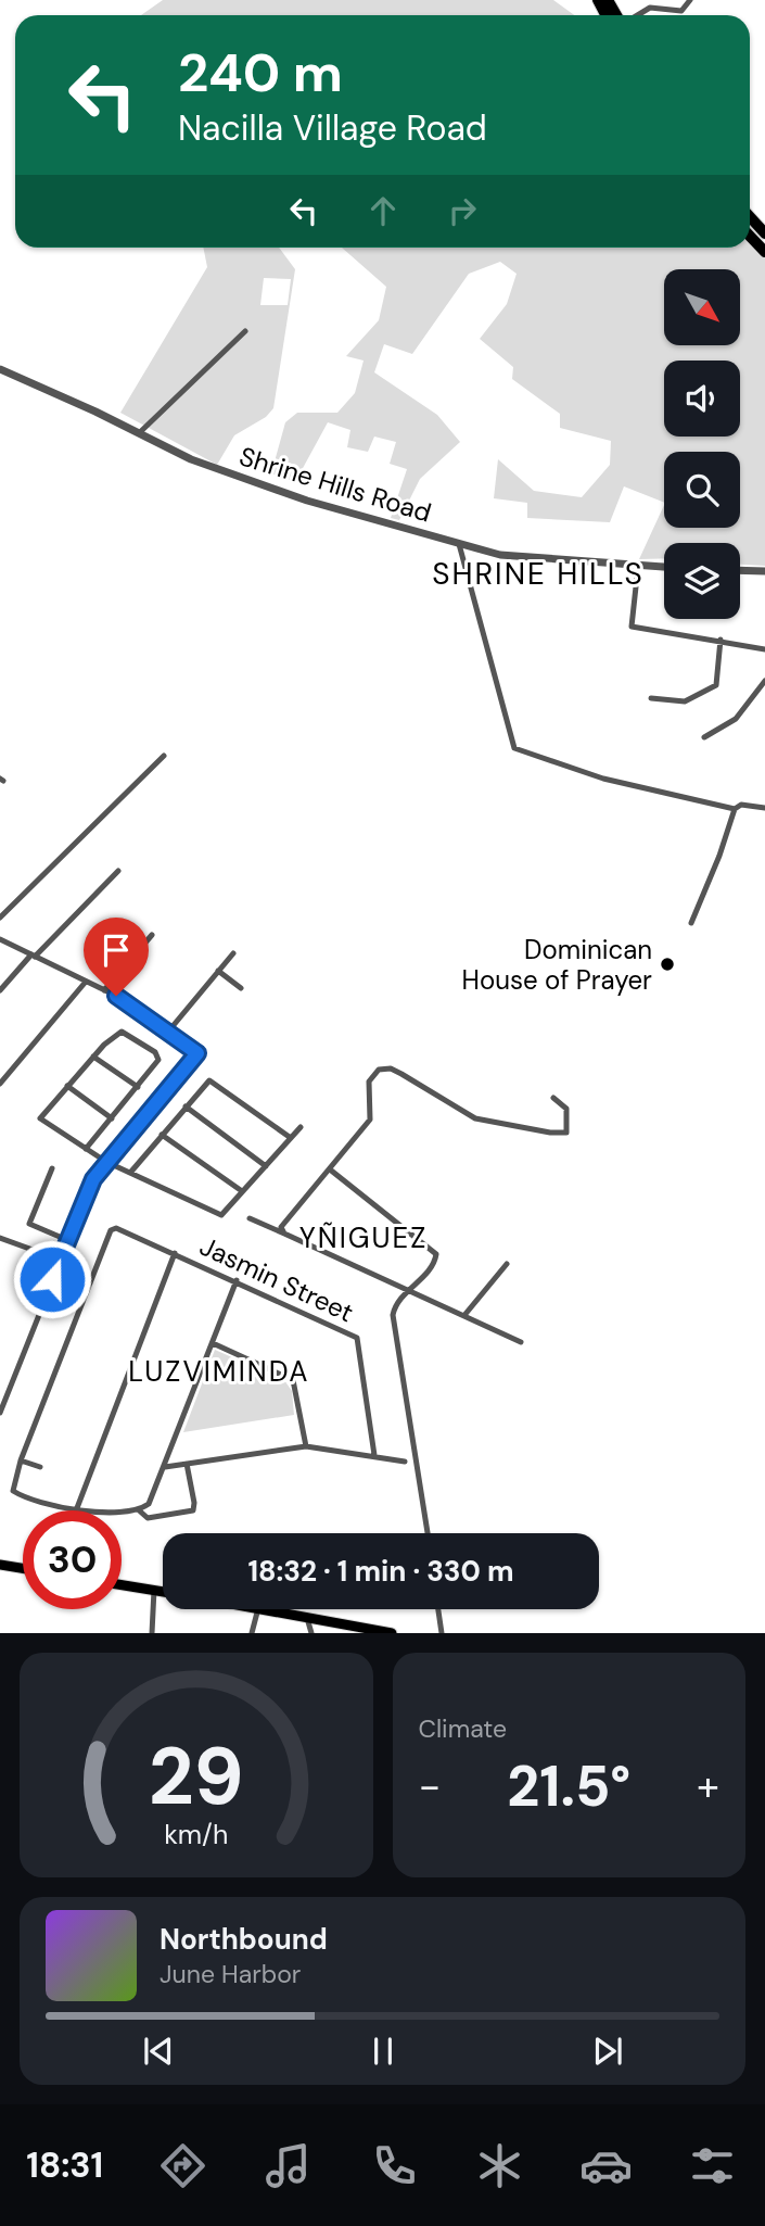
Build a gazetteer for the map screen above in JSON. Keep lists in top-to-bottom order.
{
  "streets": {
    "street": ["Shrine Hills Road", "Jasmin Street"]
  },
  "districts": ["SHRINE HILLS", "YÑIGUEZ", "LUZVIMINDA"],
  "places": ["Dominican House of Prayer"],
  "north": "bottom right",
  "page": {
    "turn": ["240 m", "Nacilla Village Road"],
    "limit": "30",
    "trip": "18:32 · 1 min · 330 m",
    "tile": "Climate",
    "heat": ["−", "21.5°", "+"],
    "song": ["Northbound", "June Harbor"],
    "tabs": "18:31",
    "gauge": ["29", "km/h"]
  }
}
